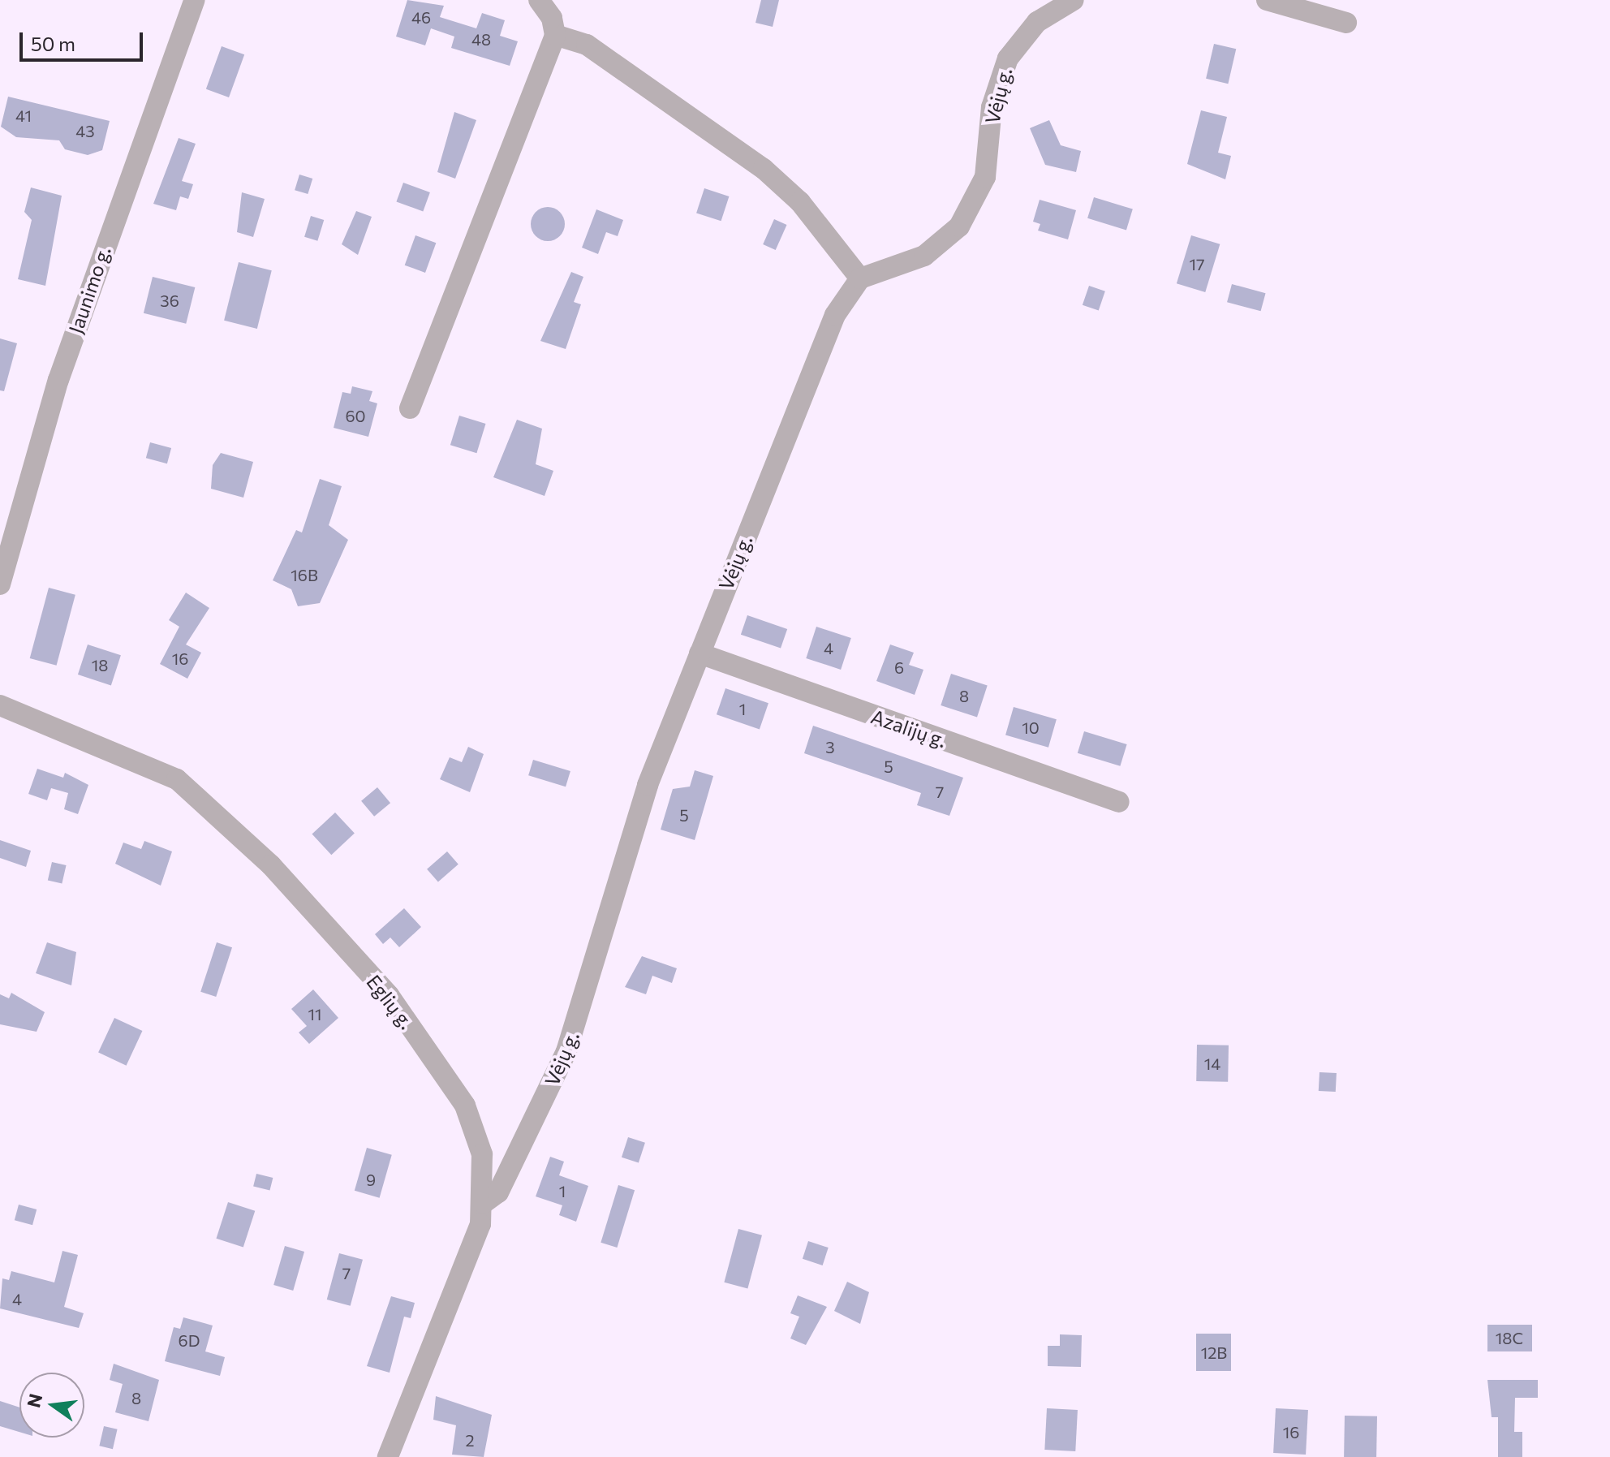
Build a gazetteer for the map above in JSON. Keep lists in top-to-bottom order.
{
  "streets": {
    "street": [
      "Vėjų g.",
      "Jaunimo g.",
      "Azalijų g.",
      "Eglių g."
    ]
  },
  "crossings": [
    ["Vėjų g.", "Azalijų g."],
    ["Vėjų g.", "Eglių g."]
  ],
  "house_numbers": [
    "46",
    "48",
    "41",
    "43",
    "17",
    "36",
    "60",
    "16B",
    "4",
    "16",
    "18",
    "6",
    "8",
    "1",
    "10",
    "3",
    "5",
    "7",
    "5",
    "11",
    "14",
    "9",
    "1",
    "7",
    "4",
    "18C",
    "6D",
    "12B",
    "8",
    "16",
    "2"
  ],
  "scale_bar": "50 m",
  "north": "left"
}
